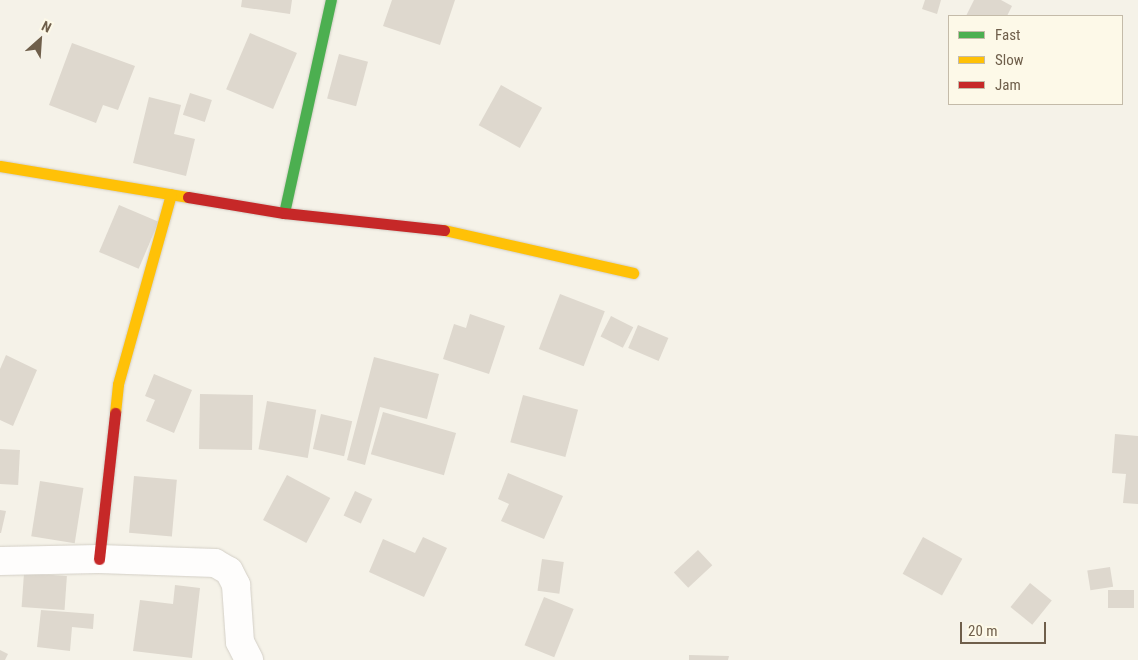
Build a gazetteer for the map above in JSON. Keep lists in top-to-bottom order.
{
  "legend": ["Fast", "Slow", "Jam"],
  "scale_bar": "20 m",
  "north": "top right"
}
